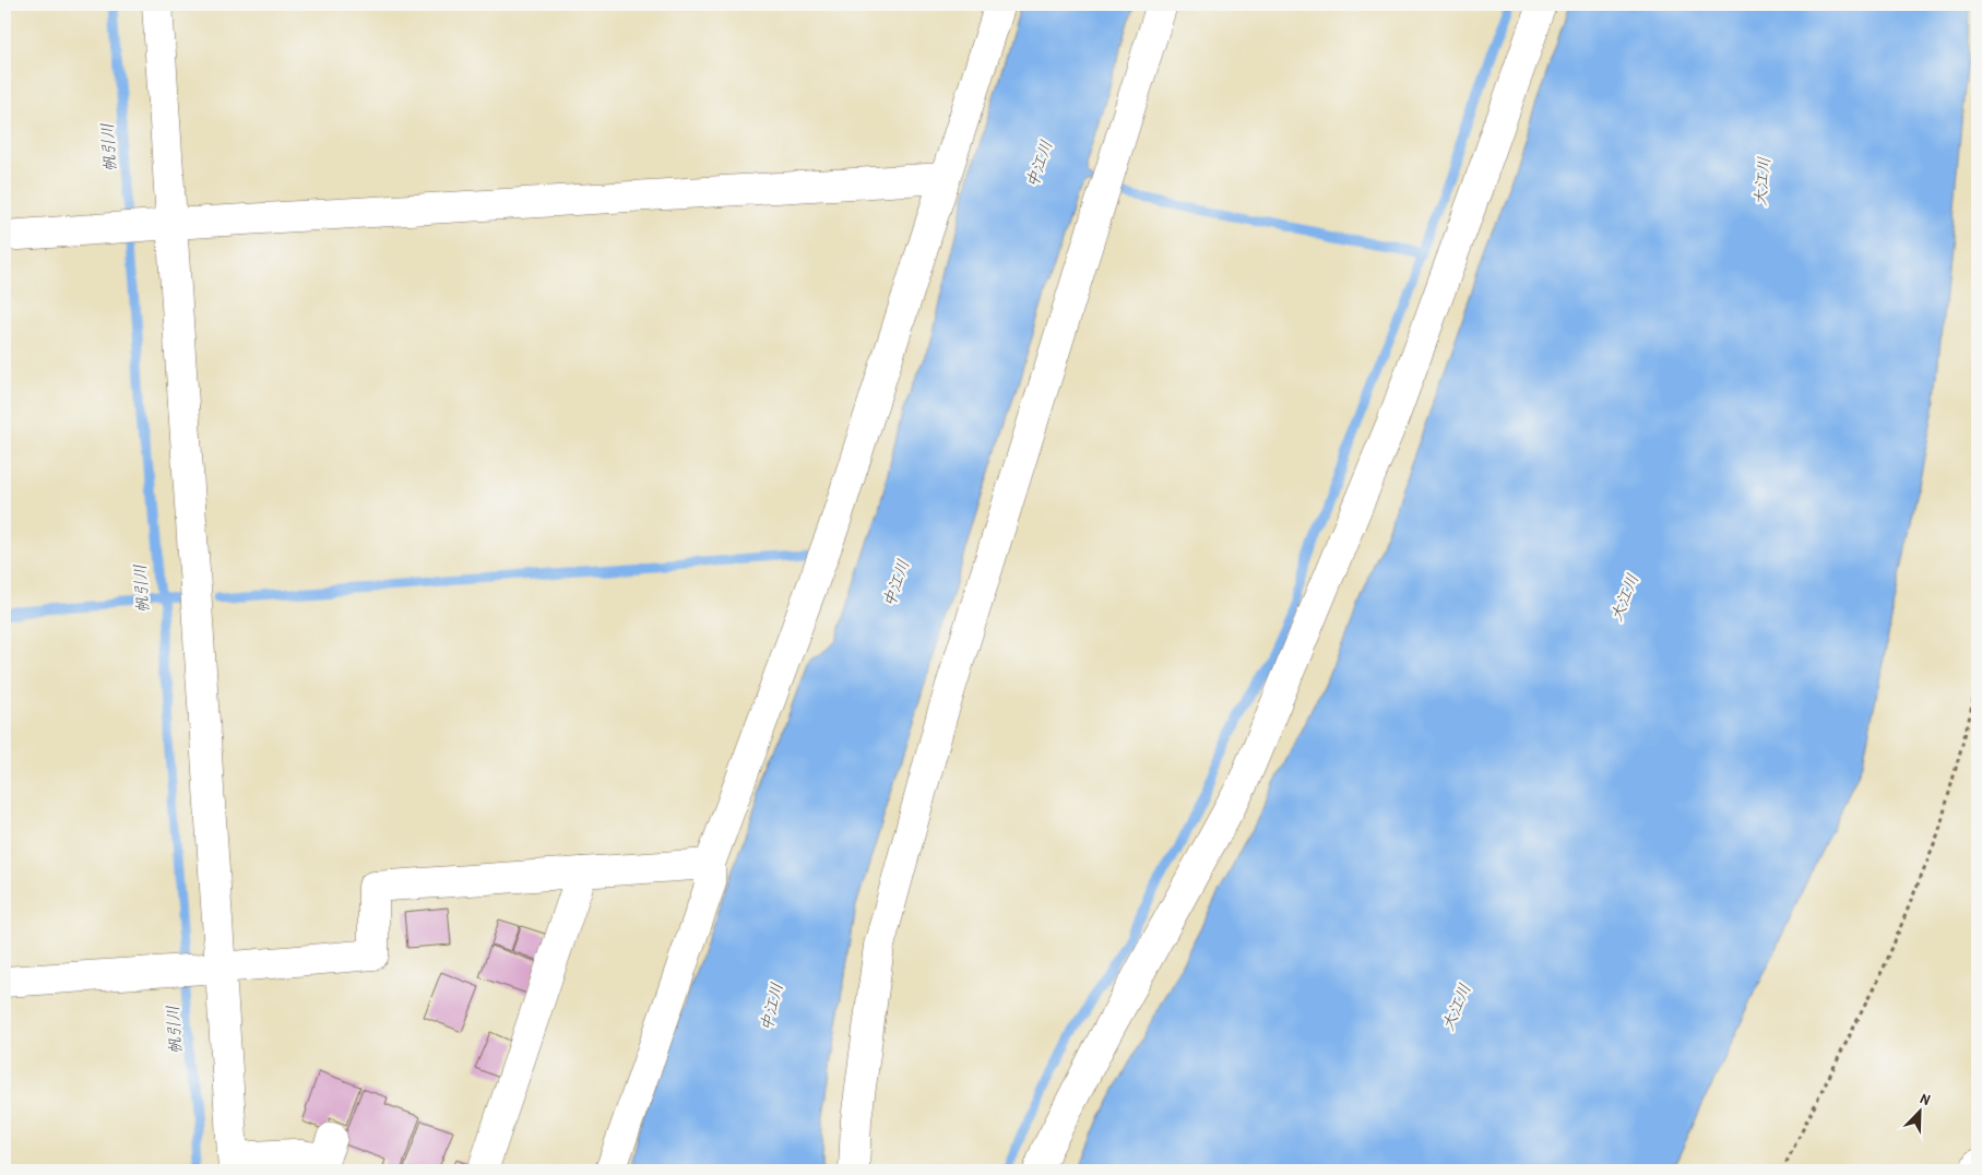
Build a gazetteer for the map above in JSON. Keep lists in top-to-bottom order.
{
  "water": ["帆引川", "中江川", "大江川"],
  "north": "top right"
}
